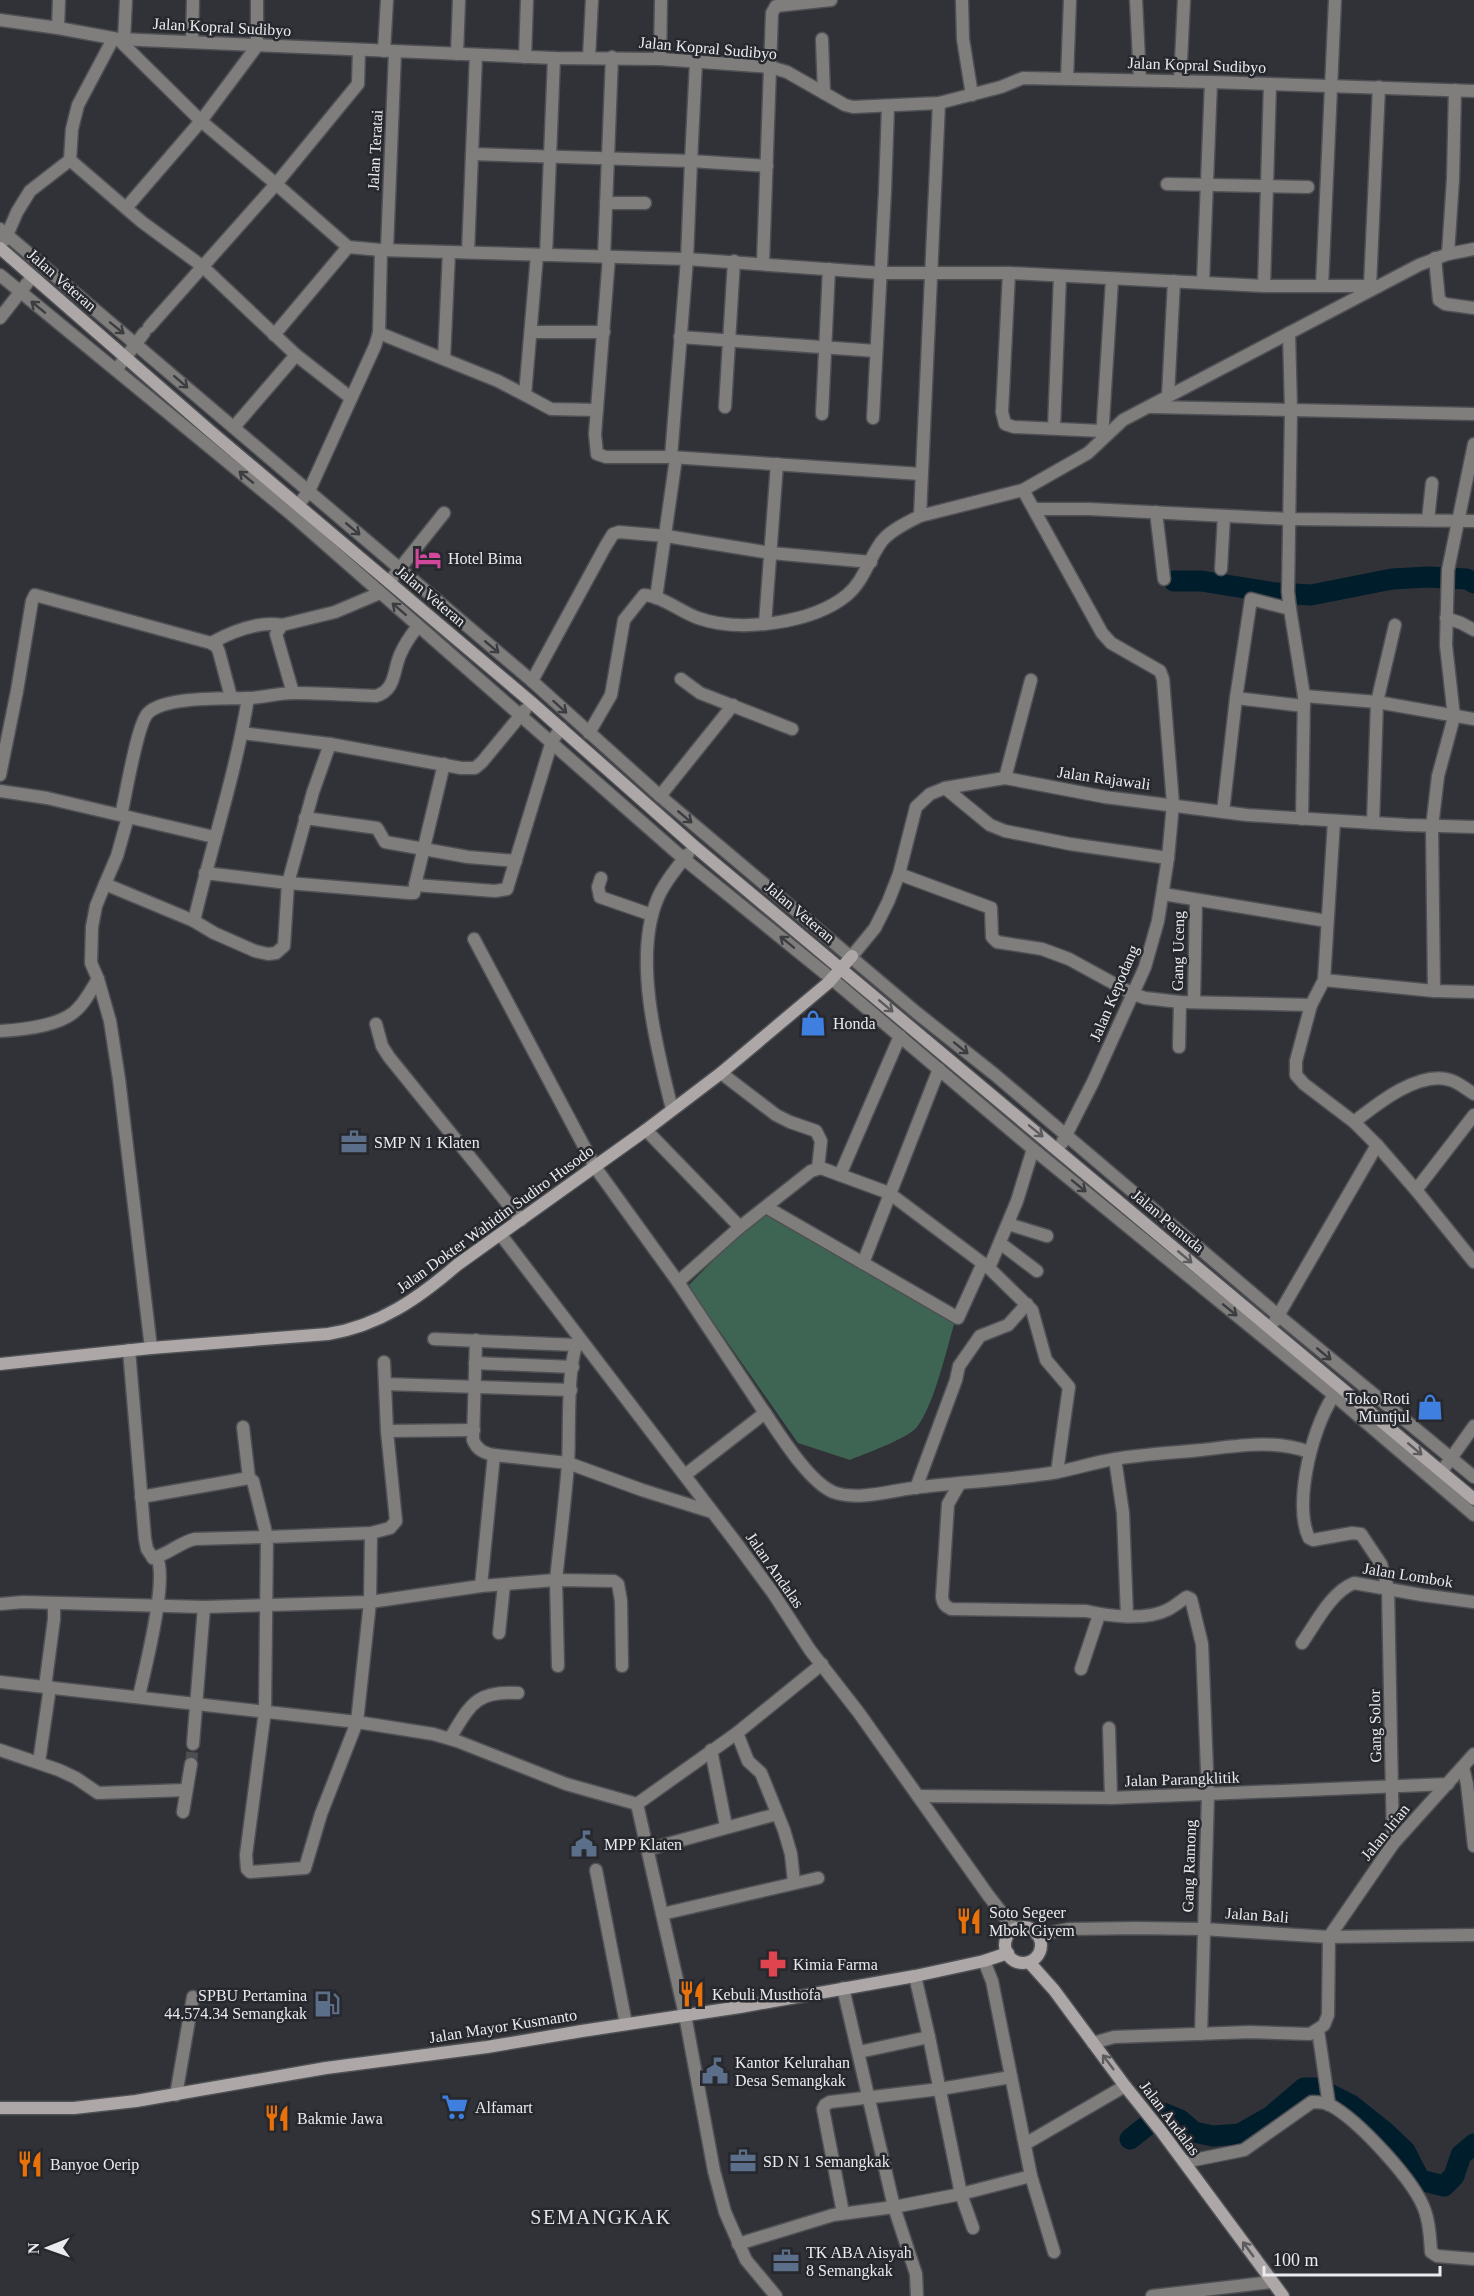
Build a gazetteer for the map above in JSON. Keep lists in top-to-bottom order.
{
  "streets": {
    "main road": [
      "Jalan Veteran",
      "Jalan Rajawali",
      "Jalan Dokter Wahidin Sudiro Husodo",
      "Jalan Pemuda",
      "Jalan Andalas",
      "Jalan Mayor Kusmanto"
    ],
    "street": [
      "Jalan Kopral Sudibyo",
      "Jalan Teratai",
      "Gang Uceng",
      "Jalan Kepodang",
      "Jalan Lombok",
      "Gang Solor",
      "Jalan Parangklitik",
      "Jalan Irian",
      "Gang Ramong",
      "Jalan Bali"
    ]
  },
  "crossings": [
    ["Jalan Kopral Sudibyo", "Jalan Teratai"],
    ["Jalan Teratai", "Jalan Veteran"],
    ["Jalan Veteran", "Jalan Rajawali"],
    ["Jalan Veteran", "Jalan Dokter Wahidin Sudiro Husodo"],
    ["Jalan Veteran", "Jalan Pemuda"],
    ["Jalan Rajawali", "Jalan Kepodang"],
    ["Jalan Rajawali", "Jalan Dokter Wahidin Sudiro Husodo"],
    ["Jalan Rajawali", "Jalan Pemuda"],
    ["Jalan Kepodang", "Jalan Pemuda"],
    ["Jalan Dokter Wahidin Sudiro Husodo", "Jalan Pemuda"],
    ["Jalan Dokter Wahidin Sudiro Husodo", "Jalan Andalas"],
    ["Jalan Andalas", "Jalan Parangklitik"],
    ["Jalan Andalas", "Jalan Bali"],
    ["Jalan Andalas", "Jalan Mayor Kusmanto"],
    ["Jalan Lombok", "Gang Solor"],
    ["Gang Solor", "Jalan Parangklitik"],
    ["Gang Solor", "Jalan Irian"],
    ["Jalan Parangklitik", "Jalan Irian"],
    ["Jalan Parangklitik", "Gang Ramong"],
    ["Jalan Irian", "Jalan Bali"],
    ["Gang Ramong", "Jalan Bali"],
    ["Jalan Bali", "Jalan Mayor Kusmanto"]
  ],
  "one_way": ["Jalan Pemuda"],
  "districts": ["SEMANGKAK"],
  "places": {
    "hotel": ["Hotel Bima"],
    "shop": ["Honda", "Toko Roti Muntjul"],
    "office": ["SMP N 1 Klaten", "SD N 1 Semangkak", "TK ABA Aisyah 8 Semangkak"],
    "public building": ["MPP Klaten", "Kantor Kelurahan Desa Semangkak"],
    "restaurant": [
      "Soto Segeer Mbok Giyem",
      "Kebuli Musthofa",
      "Bakmie Jawa",
      "Banyoe Oerip"
    ],
    "pharmacy": ["Kimia Farma"],
    "fuel station": ["SPBU Pertamina 44.574.34 Semangkak"],
    "supermarket": ["Alfamart"]
  },
  "scale_bar": "100 m",
  "north": "left"
}
